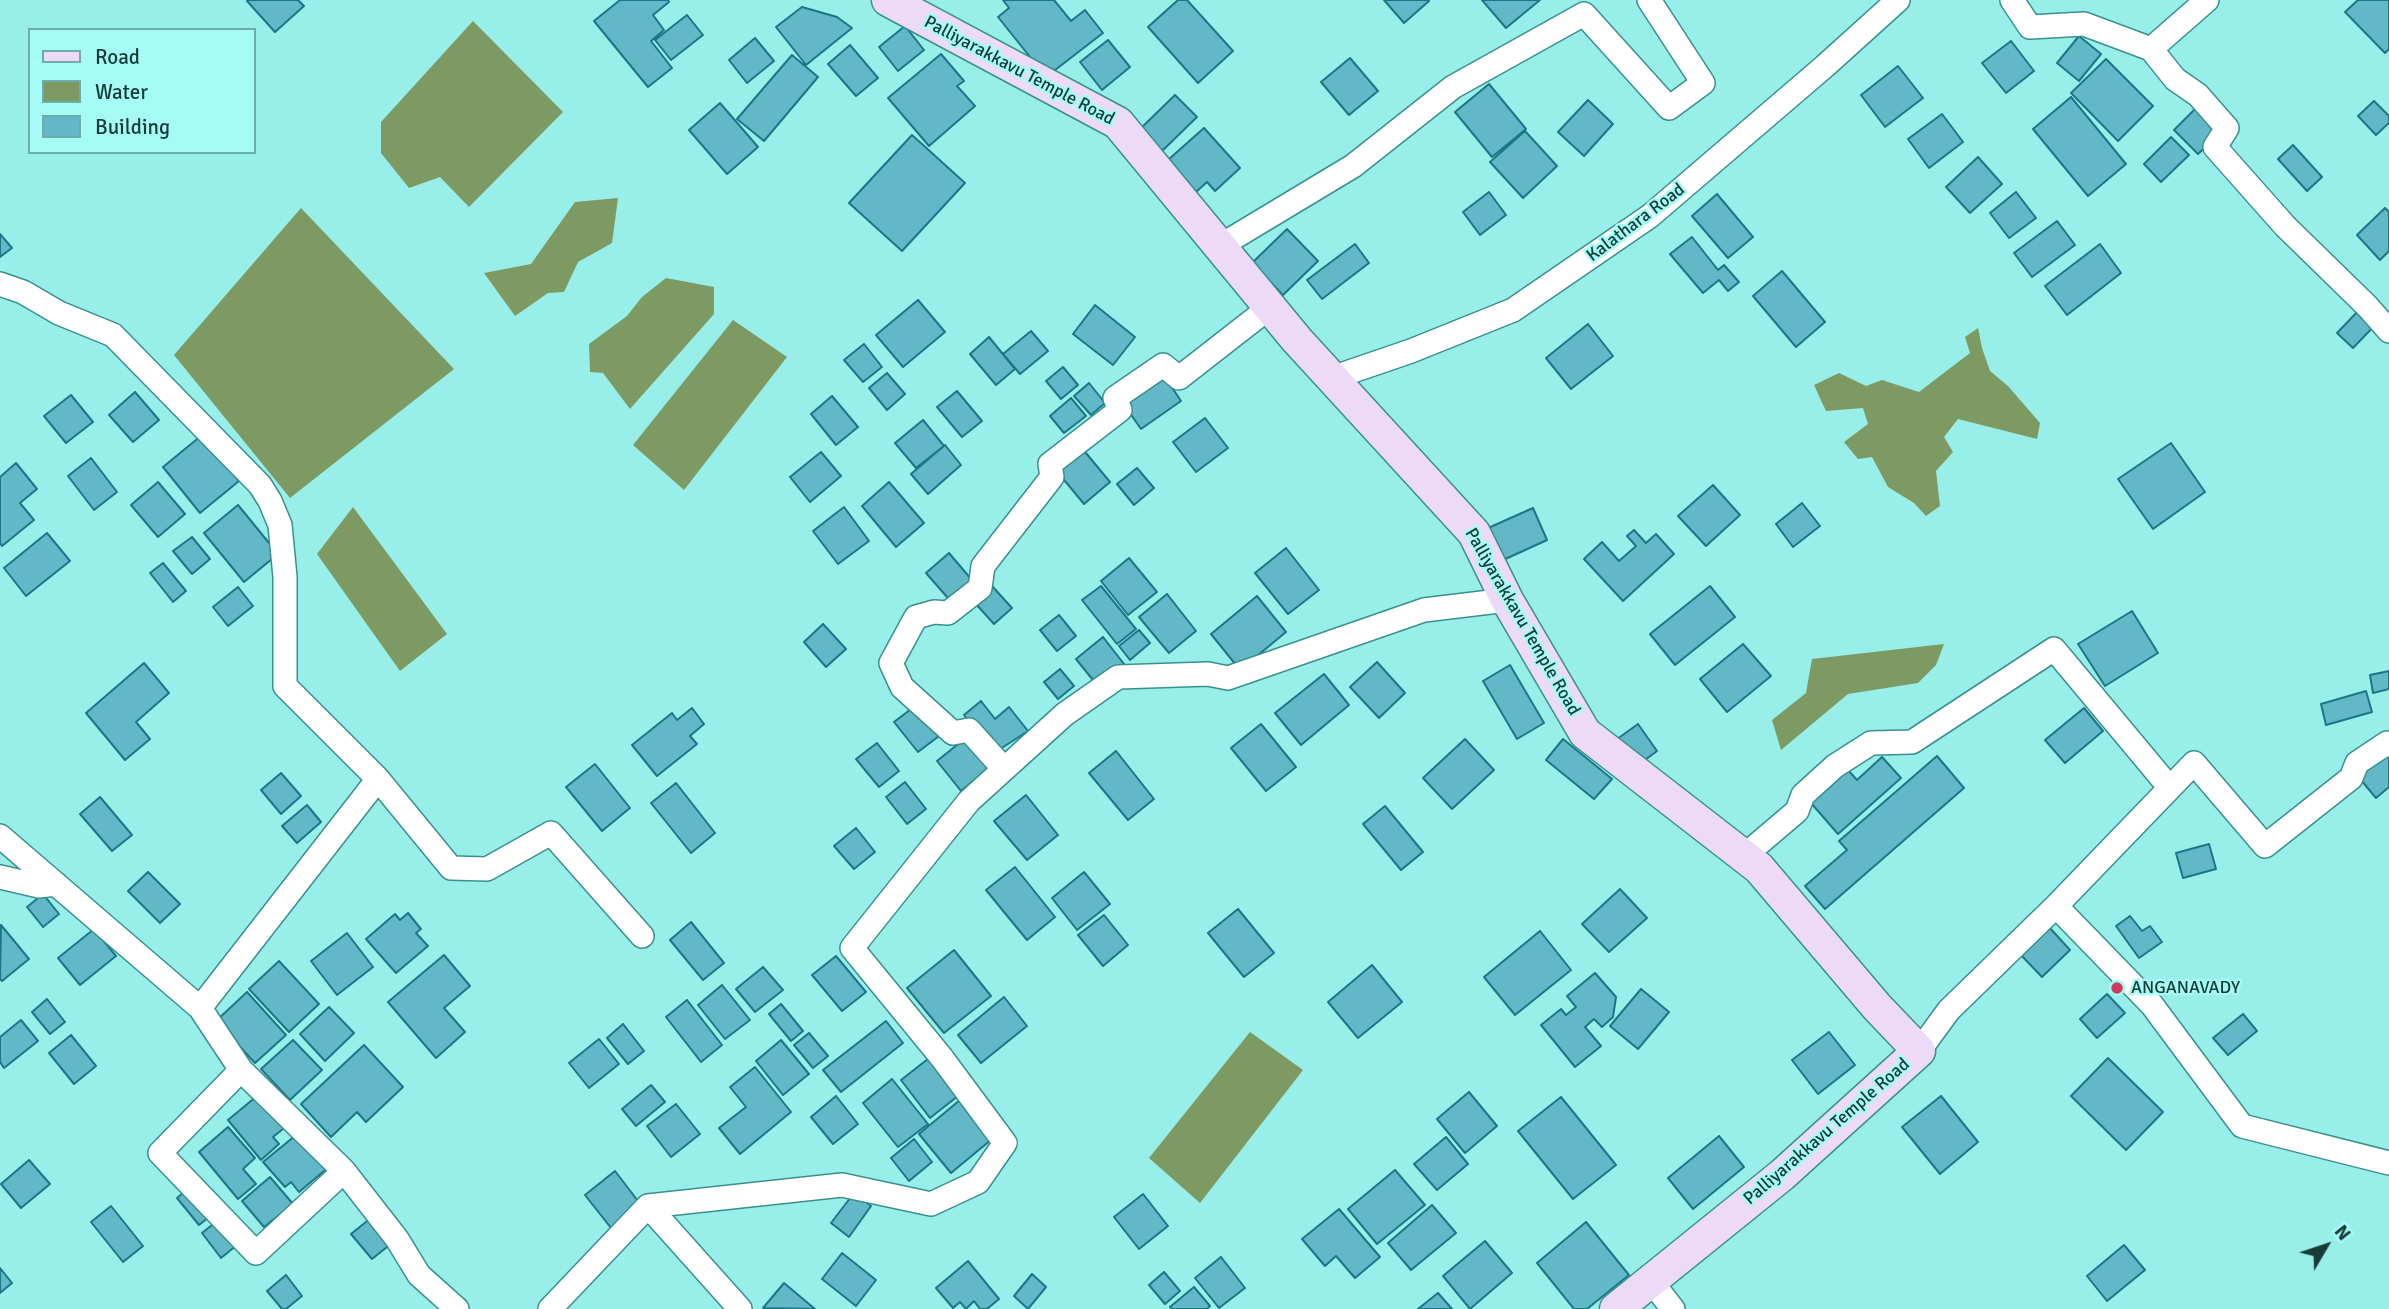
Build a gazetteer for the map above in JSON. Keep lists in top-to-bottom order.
{
  "streets": {
    "street": ["Palliyarakkavu Temple Road", "Kalathara Road"]
  },
  "crossings": [
    ["Palliyarakkavu Temple Road", "Kalathara Road"]
  ],
  "places": ["ANGANAVADY"],
  "legend": ["Road", "Water", "Building"],
  "north": "top right"
}
